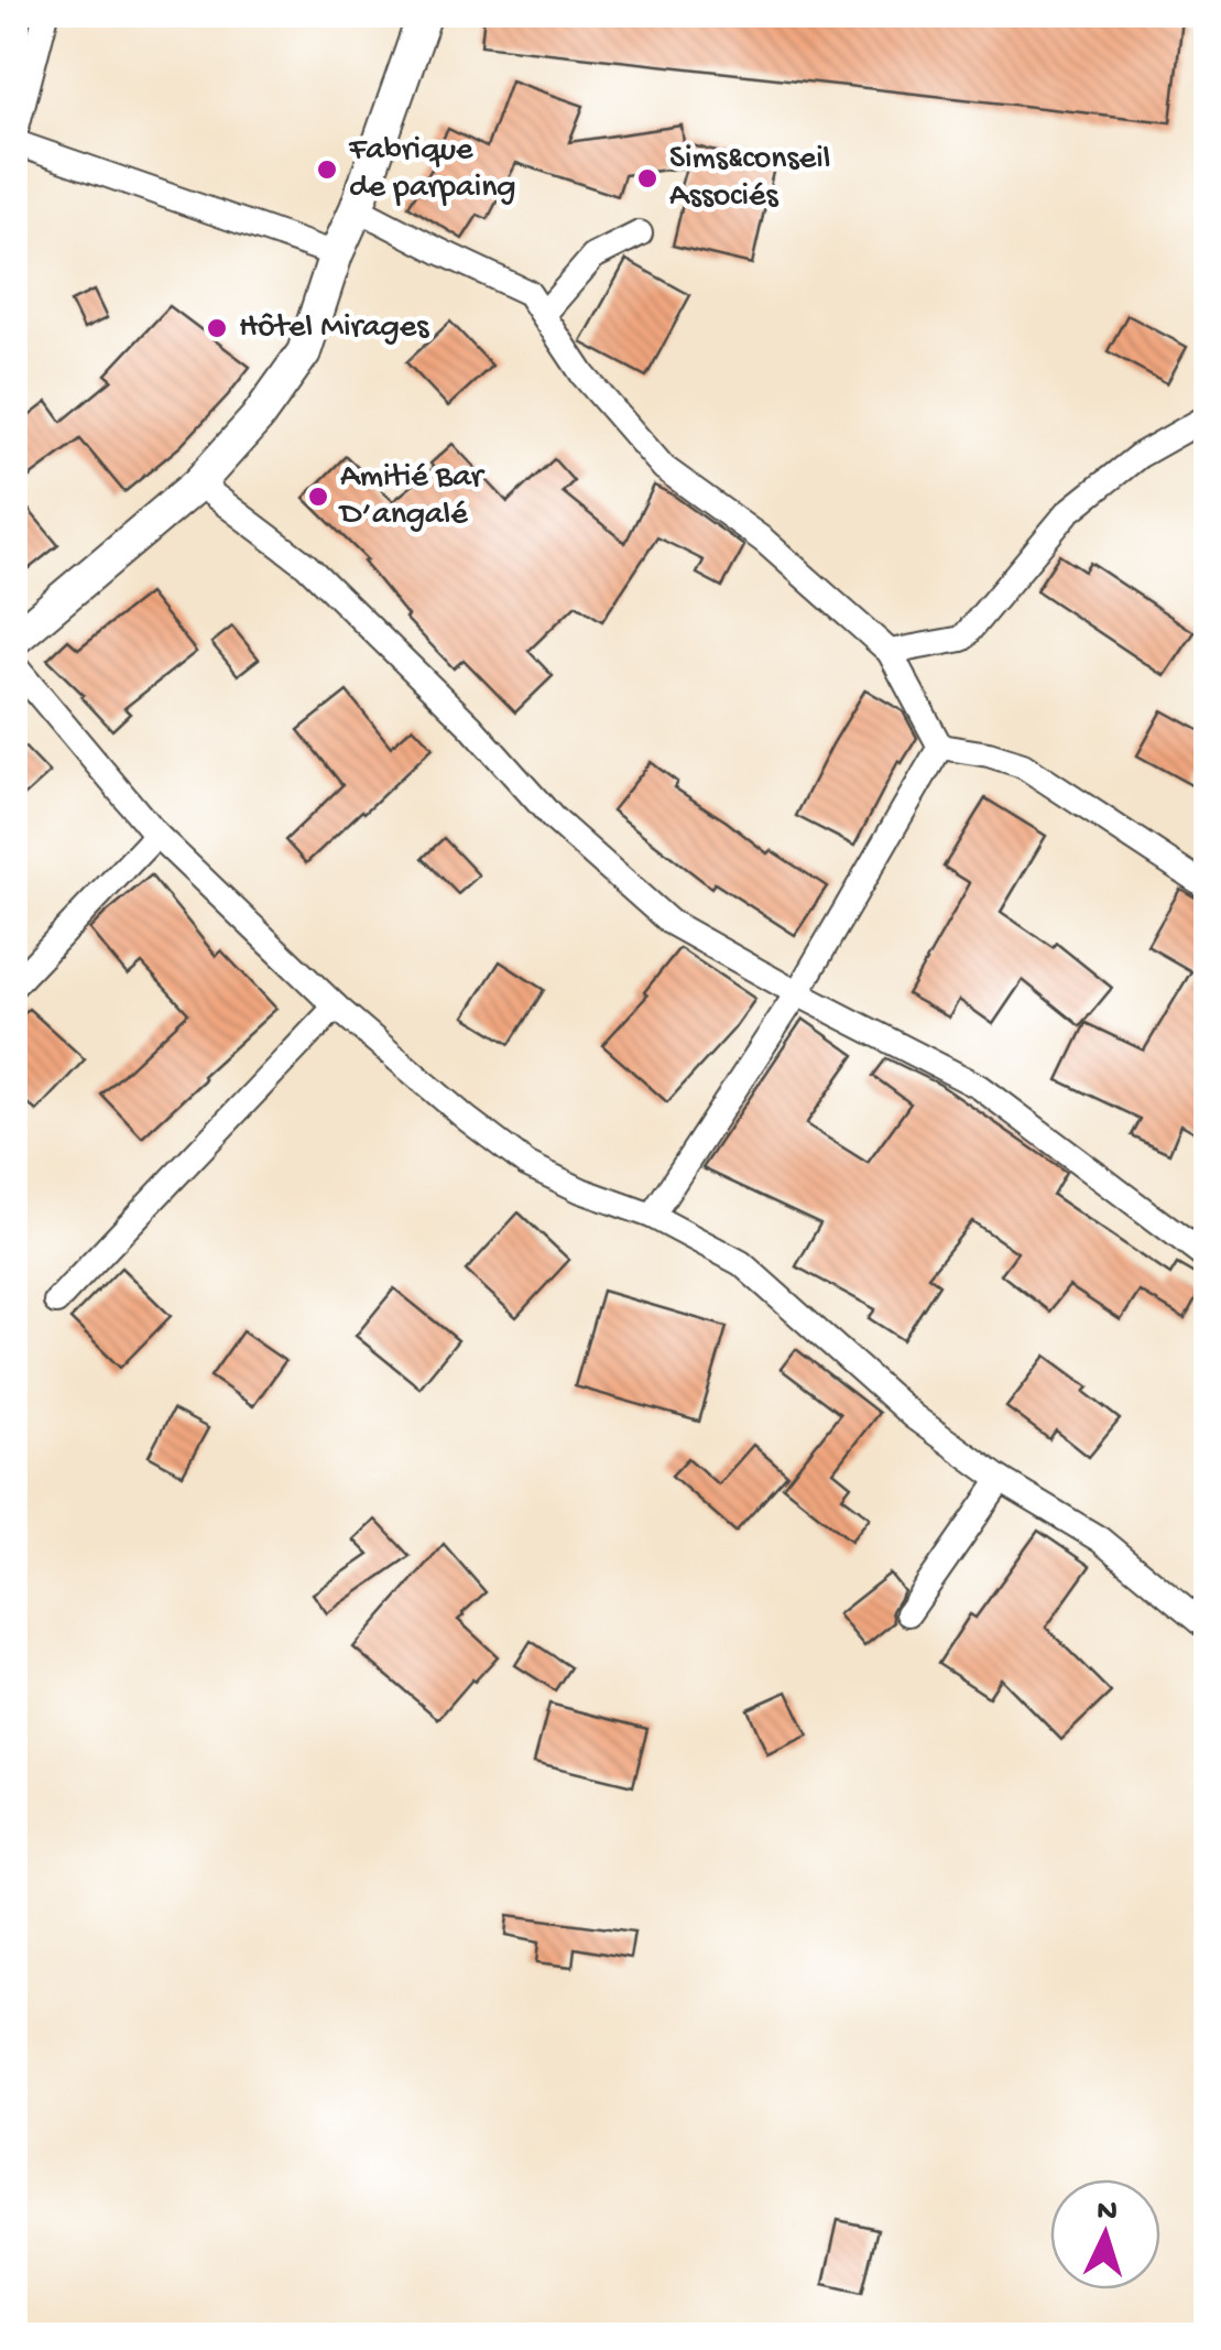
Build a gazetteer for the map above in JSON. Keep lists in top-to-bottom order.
{
  "places": [
    "Fabrique de parpaing",
    "Sims&conseil Associés",
    "Hôtel Mirages",
    "Amitié Bar D’angalé"
  ],
  "north": "top"
}
